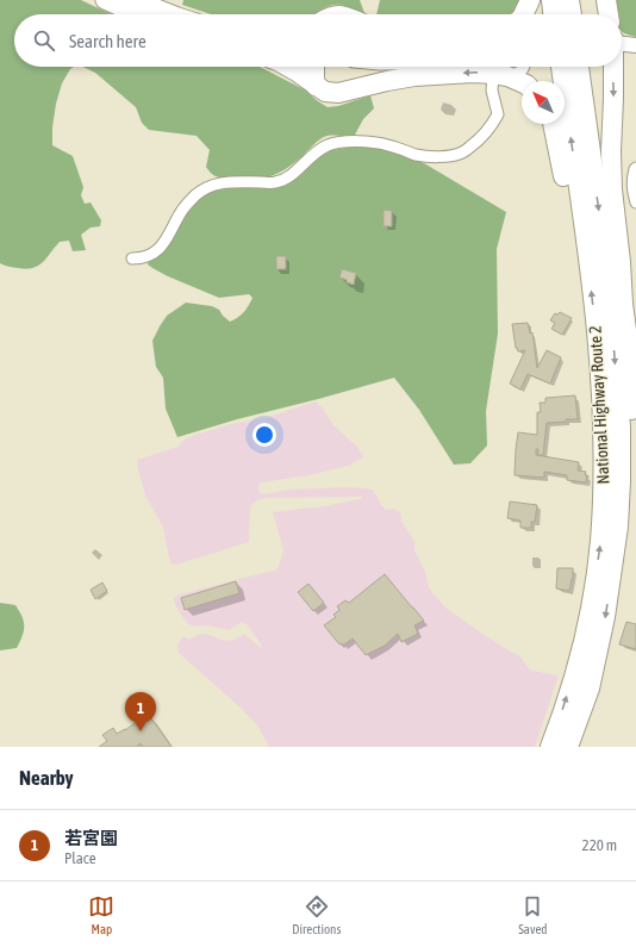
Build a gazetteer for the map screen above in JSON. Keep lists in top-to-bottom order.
{
  "streets": {
    "highway": ["National Highway Route 2"]
  },
  "north": "top left",
  "page": {
    "search": "Search here",
    "pins": "1",
    "heading": "Nearby",
    "list": [
      {
        "mark": "1",
        "name": "若宮園",
        "note": "Place",
        "value": "220 m"
      }
    ],
    "nav": ["Map", "Directions", "Saved"]
  }
}
